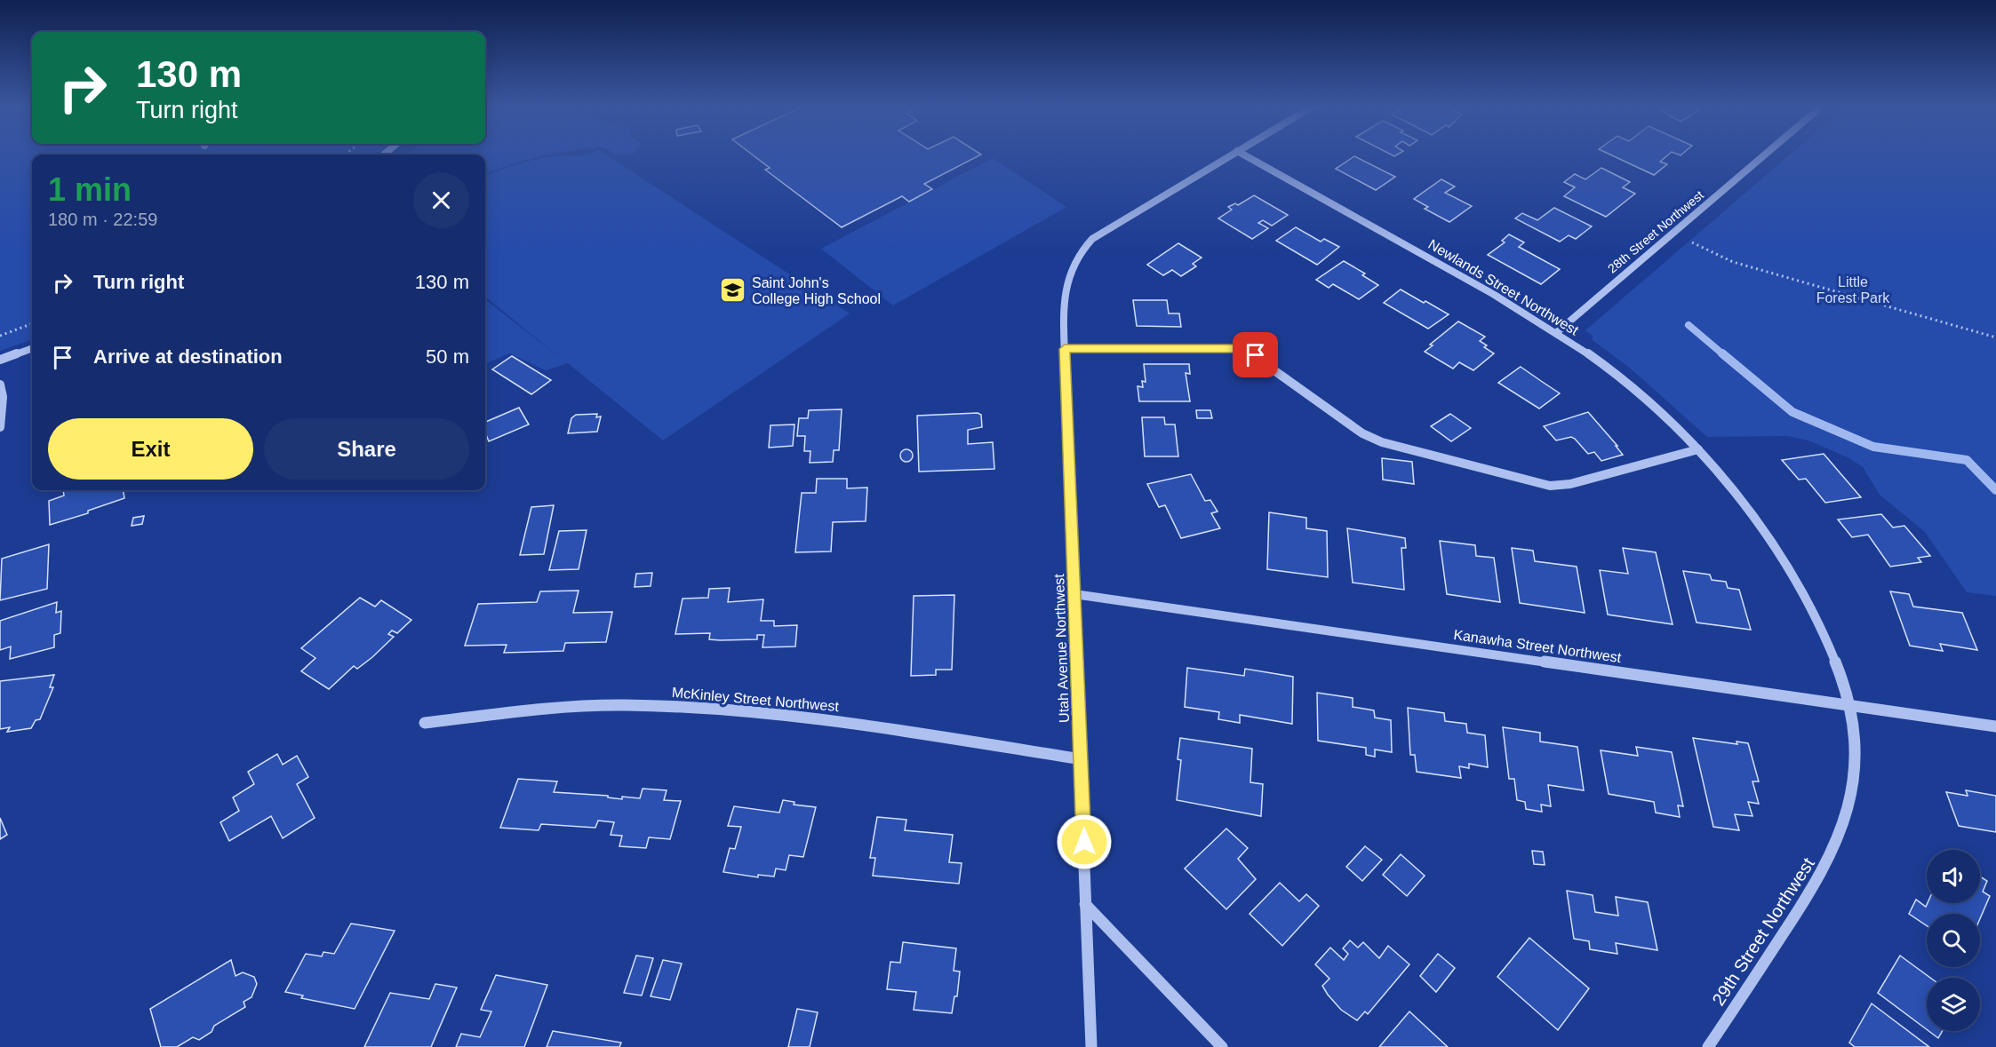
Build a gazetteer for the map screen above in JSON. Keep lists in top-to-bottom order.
{
  "streets": {
    "street": [
      "28th Street Northwest",
      "Newlands Street Northwest",
      "Kanawha Street Northwest",
      "Utah Avenue Northwest",
      "McKinley Street Northwest",
      "29th Street Northwest"
    ]
  },
  "crossings": [
    ["28th Street Northwest", "Newlands Street Northwest"],
    ["Newlands Street Northwest", "Kanawha Street Northwest"],
    ["Newlands Street Northwest", "29th Street Northwest"],
    ["Kanawha Street Northwest", "Utah Avenue Northwest"],
    ["Kanawha Street Northwest", "29th Street Northwest"],
    ["Utah Avenue Northwest", "McKinley Street Northwest"]
  ],
  "parks": ["Little Forest Park"],
  "places": {
    "school or university": ["Saint John's College High School"]
  },
  "page": {
    "turn": ["130 m", "Turn right"],
    "heading": ["1 min", "180 m · 22:59"],
    "list": [
      {
        "name": "Turn right",
        "value": "130 m"
      },
      {
        "name": "Arrive at destination",
        "value": "50 m"
      }
    ],
    "buttons": ["Exit", "Share"]
  }
}
